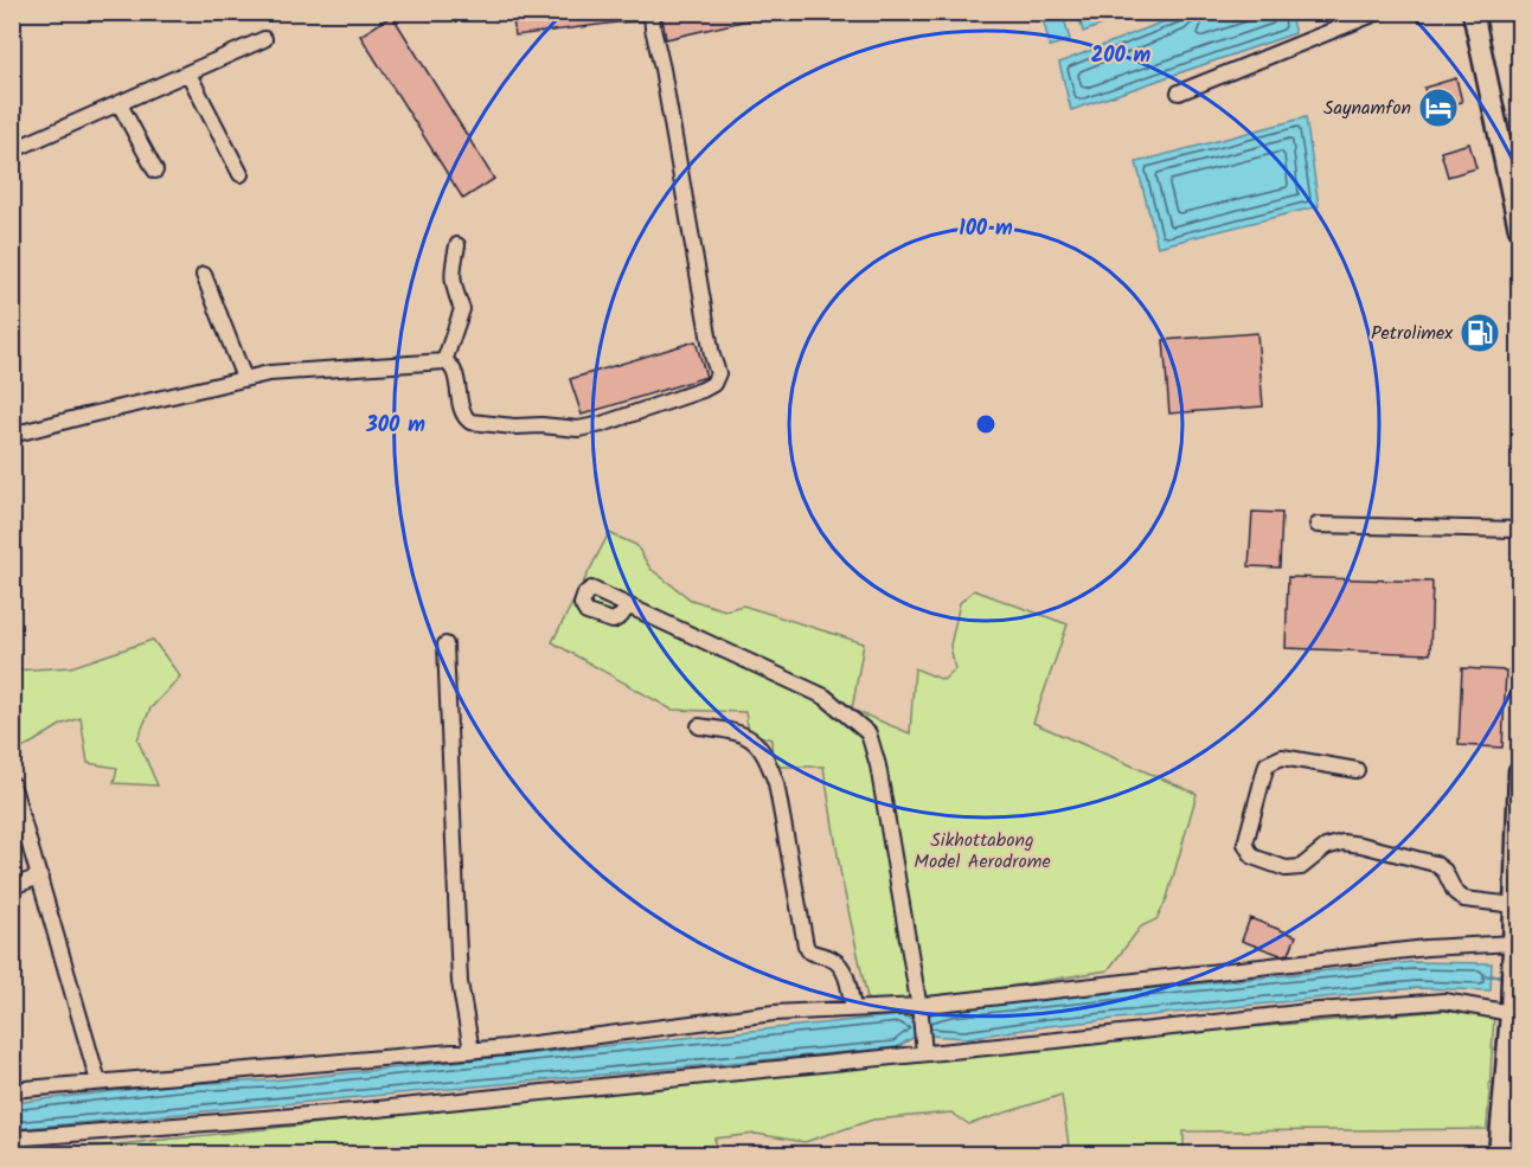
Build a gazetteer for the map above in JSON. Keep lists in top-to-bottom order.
{
  "parks": ["Sikhottabong Model Aerodrome"],
  "places": {
    "hotel": ["Saynamfon"],
    "fuel station": ["Petrolimex"]
  },
  "rings": ["200 m", "100 m", "300 m"]
}
